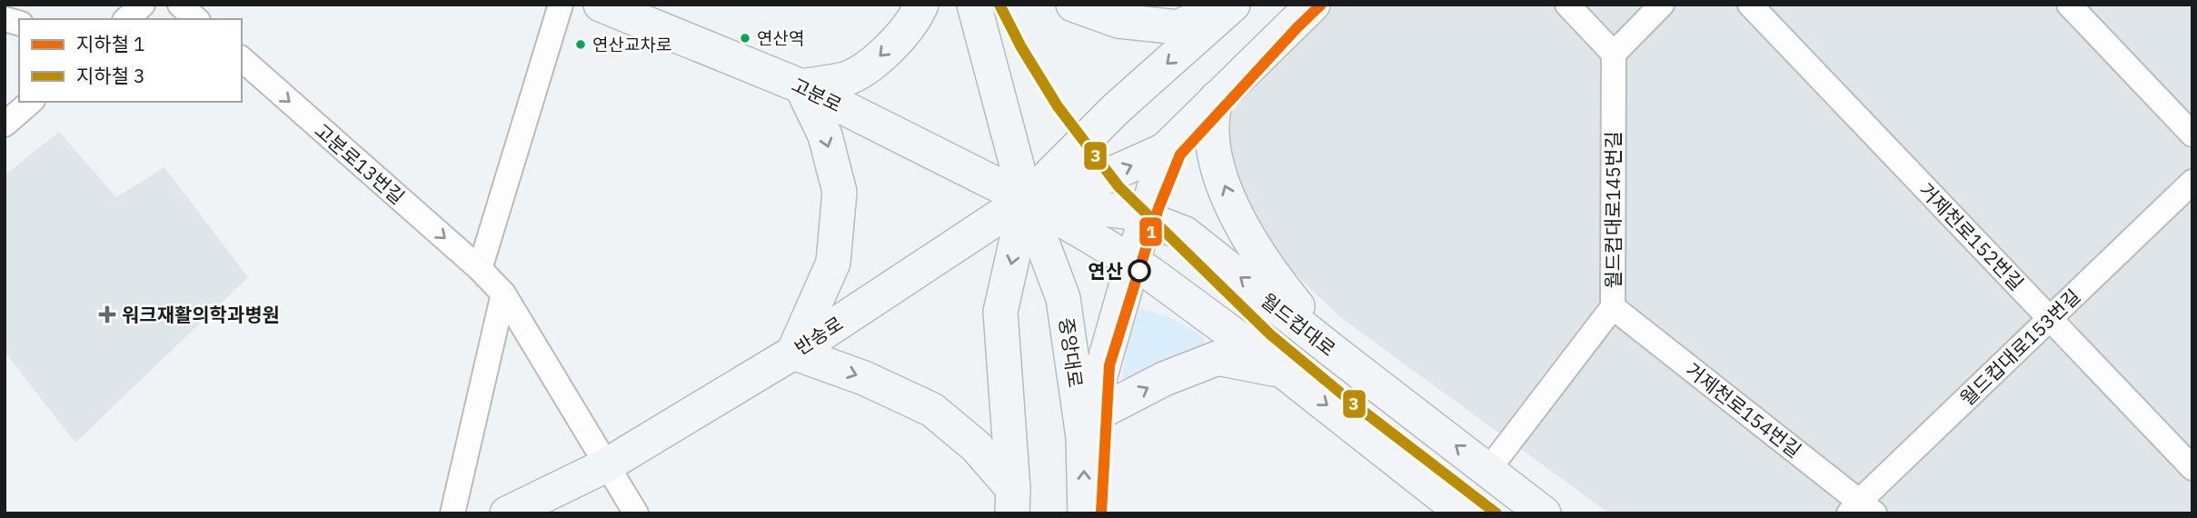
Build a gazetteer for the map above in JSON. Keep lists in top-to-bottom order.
{
  "streets": {
    "main road": [
      "고분로",
      "월드컵대로",
      "반송로",
      "중앙대로"
    ],
    "street": [
      "고분로13번길",
      "월드컵대로145번길",
      "거제천로152번길",
      "월드컵대로153번길",
      "거제천로154번길"
    ]
  },
  "crossings": [
    ["고분로", "월드컵대로"],
    ["고분로", "반송로"],
    ["고분로", "중앙대로"],
    ["고분로13번길", "반송로"],
    ["월드컵대로145번길", "월드컵대로"],
    ["월드컵대로145번길", "거제천로154번길"],
    ["거제천로152번길", "월드컵대로153번길"],
    ["월드컵대로", "반송로"],
    ["월드컵대로", "중앙대로"],
    ["반송로", "중앙대로"],
    ["월드컵대로153번길", "거제천로154번길"]
  ],
  "one_way": ["고분로13번길"],
  "places": {
    "other": ["연산역", "연산교차로", "연산"],
    "health": ["워크재활의학과병원"]
  },
  "lines": ["metro line 1", "metro line 3"],
  "legend": ["지하철 1", "지하철 3"]
}
